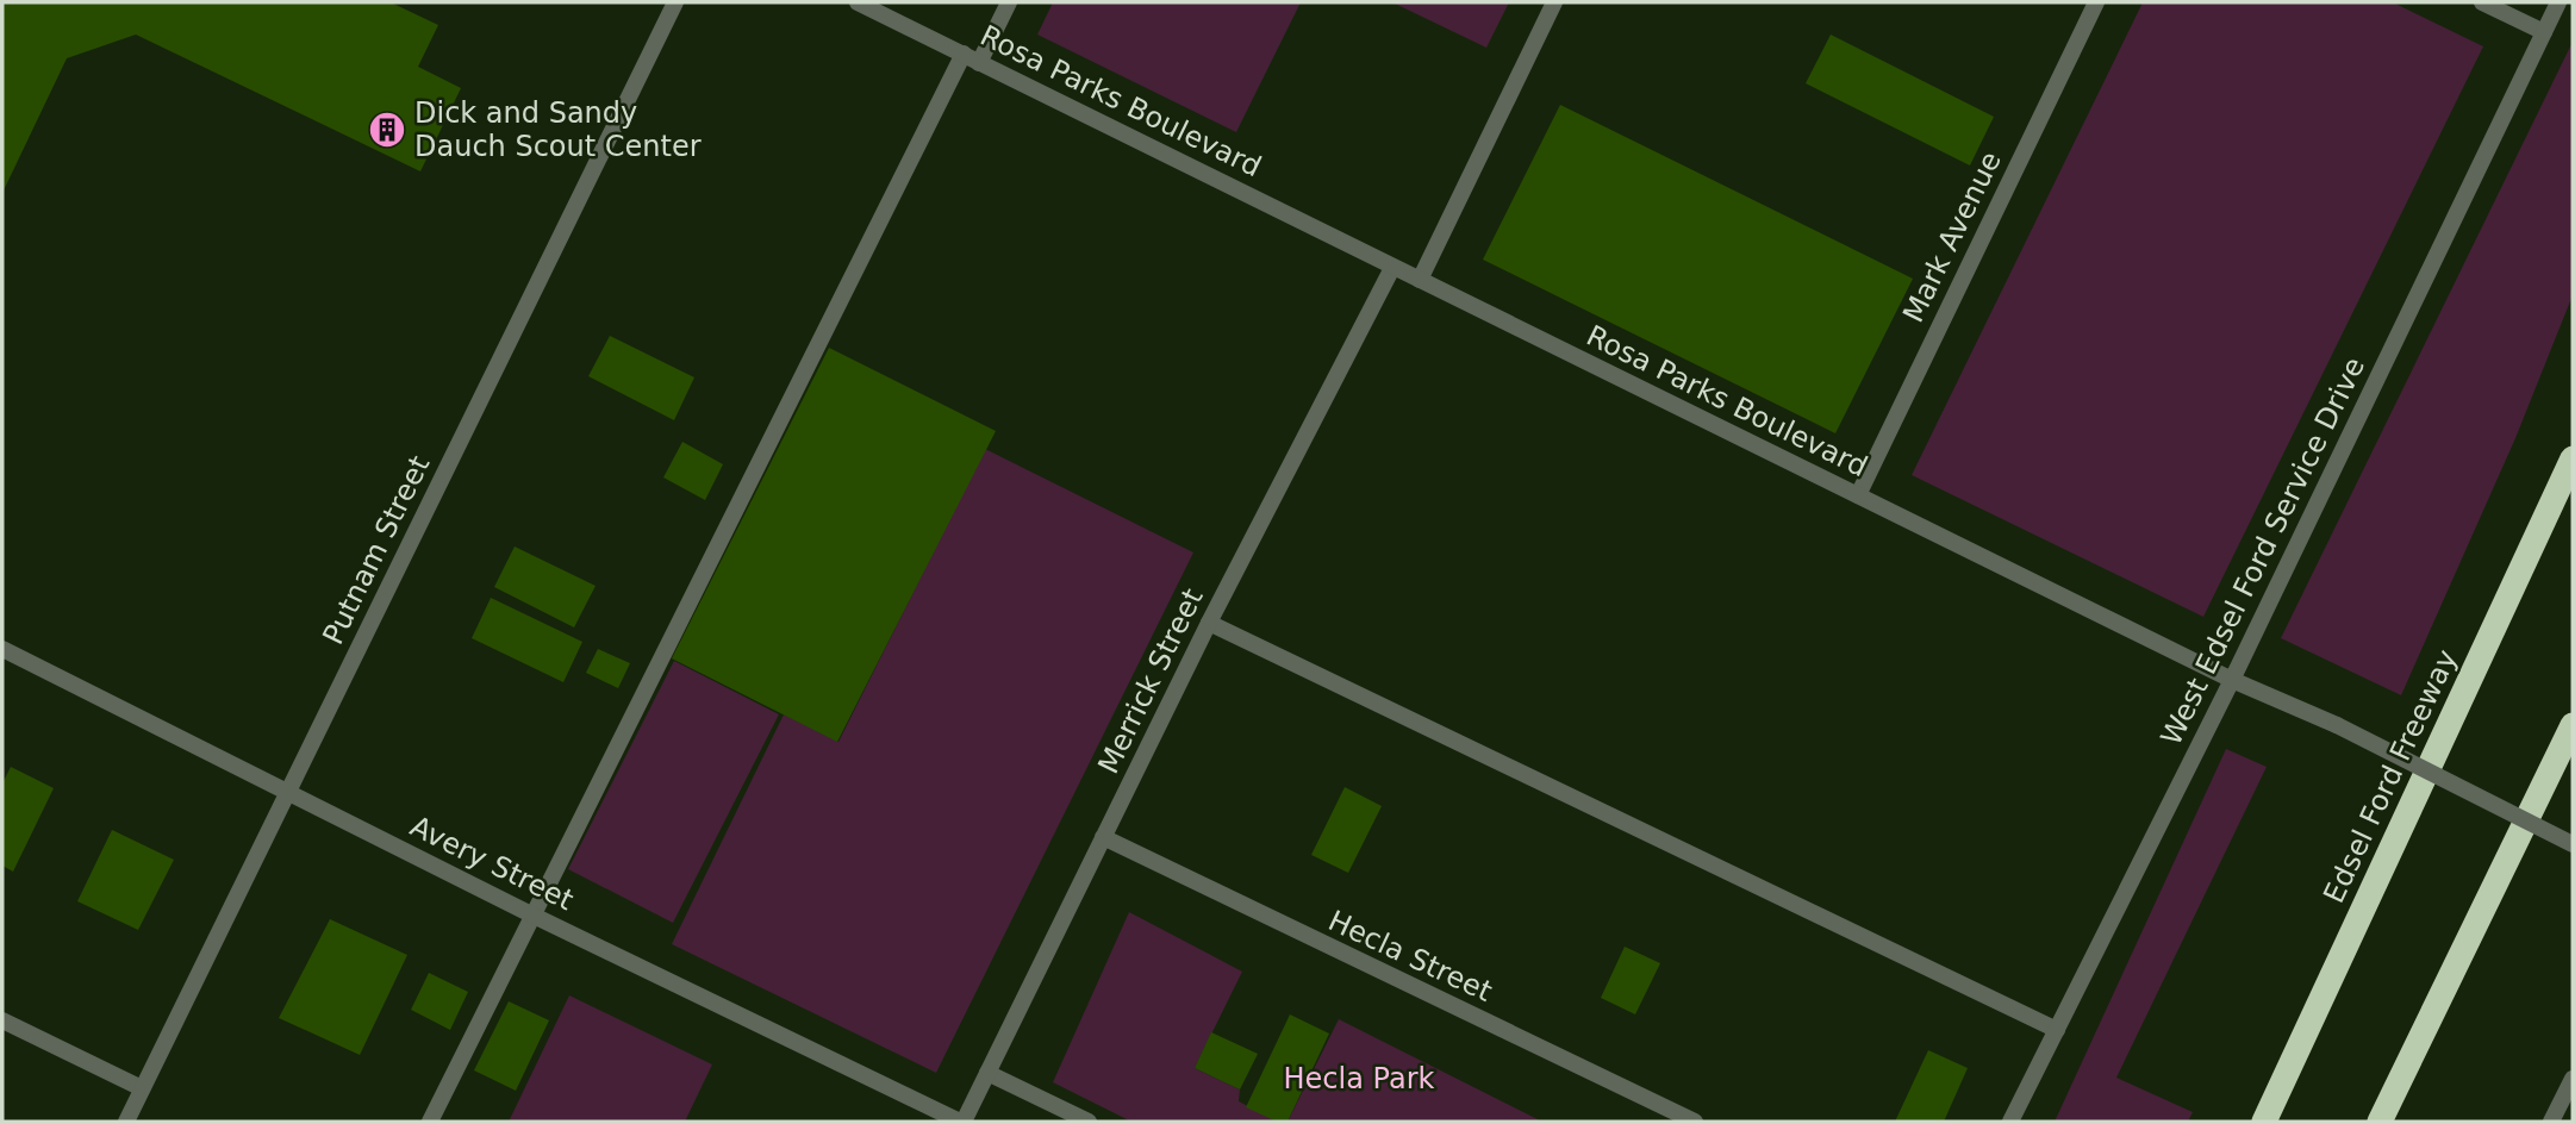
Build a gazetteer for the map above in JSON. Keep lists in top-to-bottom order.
{
  "streets": {
    "highway": ["Edsel Ford Freeway"],
    "street": [
      "Rosa Parks Boulevard",
      "Mark Avenue",
      "Putnam Street",
      "West Edsel Ford Service Drive",
      "Merrick Street",
      "Avery Street",
      "Hecla Street"
    ]
  },
  "crossings": [
    ["Rosa Parks Boulevard", "Mark Avenue"],
    ["Rosa Parks Boulevard", "West Edsel Ford Service Drive"],
    ["Rosa Parks Boulevard", "Merrick Street"],
    ["Putnam Street", "Avery Street"],
    ["Merrick Street", "Avery Street"],
    ["Merrick Street", "Hecla Street"]
  ],
  "parks": ["Hecla Park"],
  "places": {
    "building": ["Dick and Sandy Dauch Scout Center"]
  }
}
